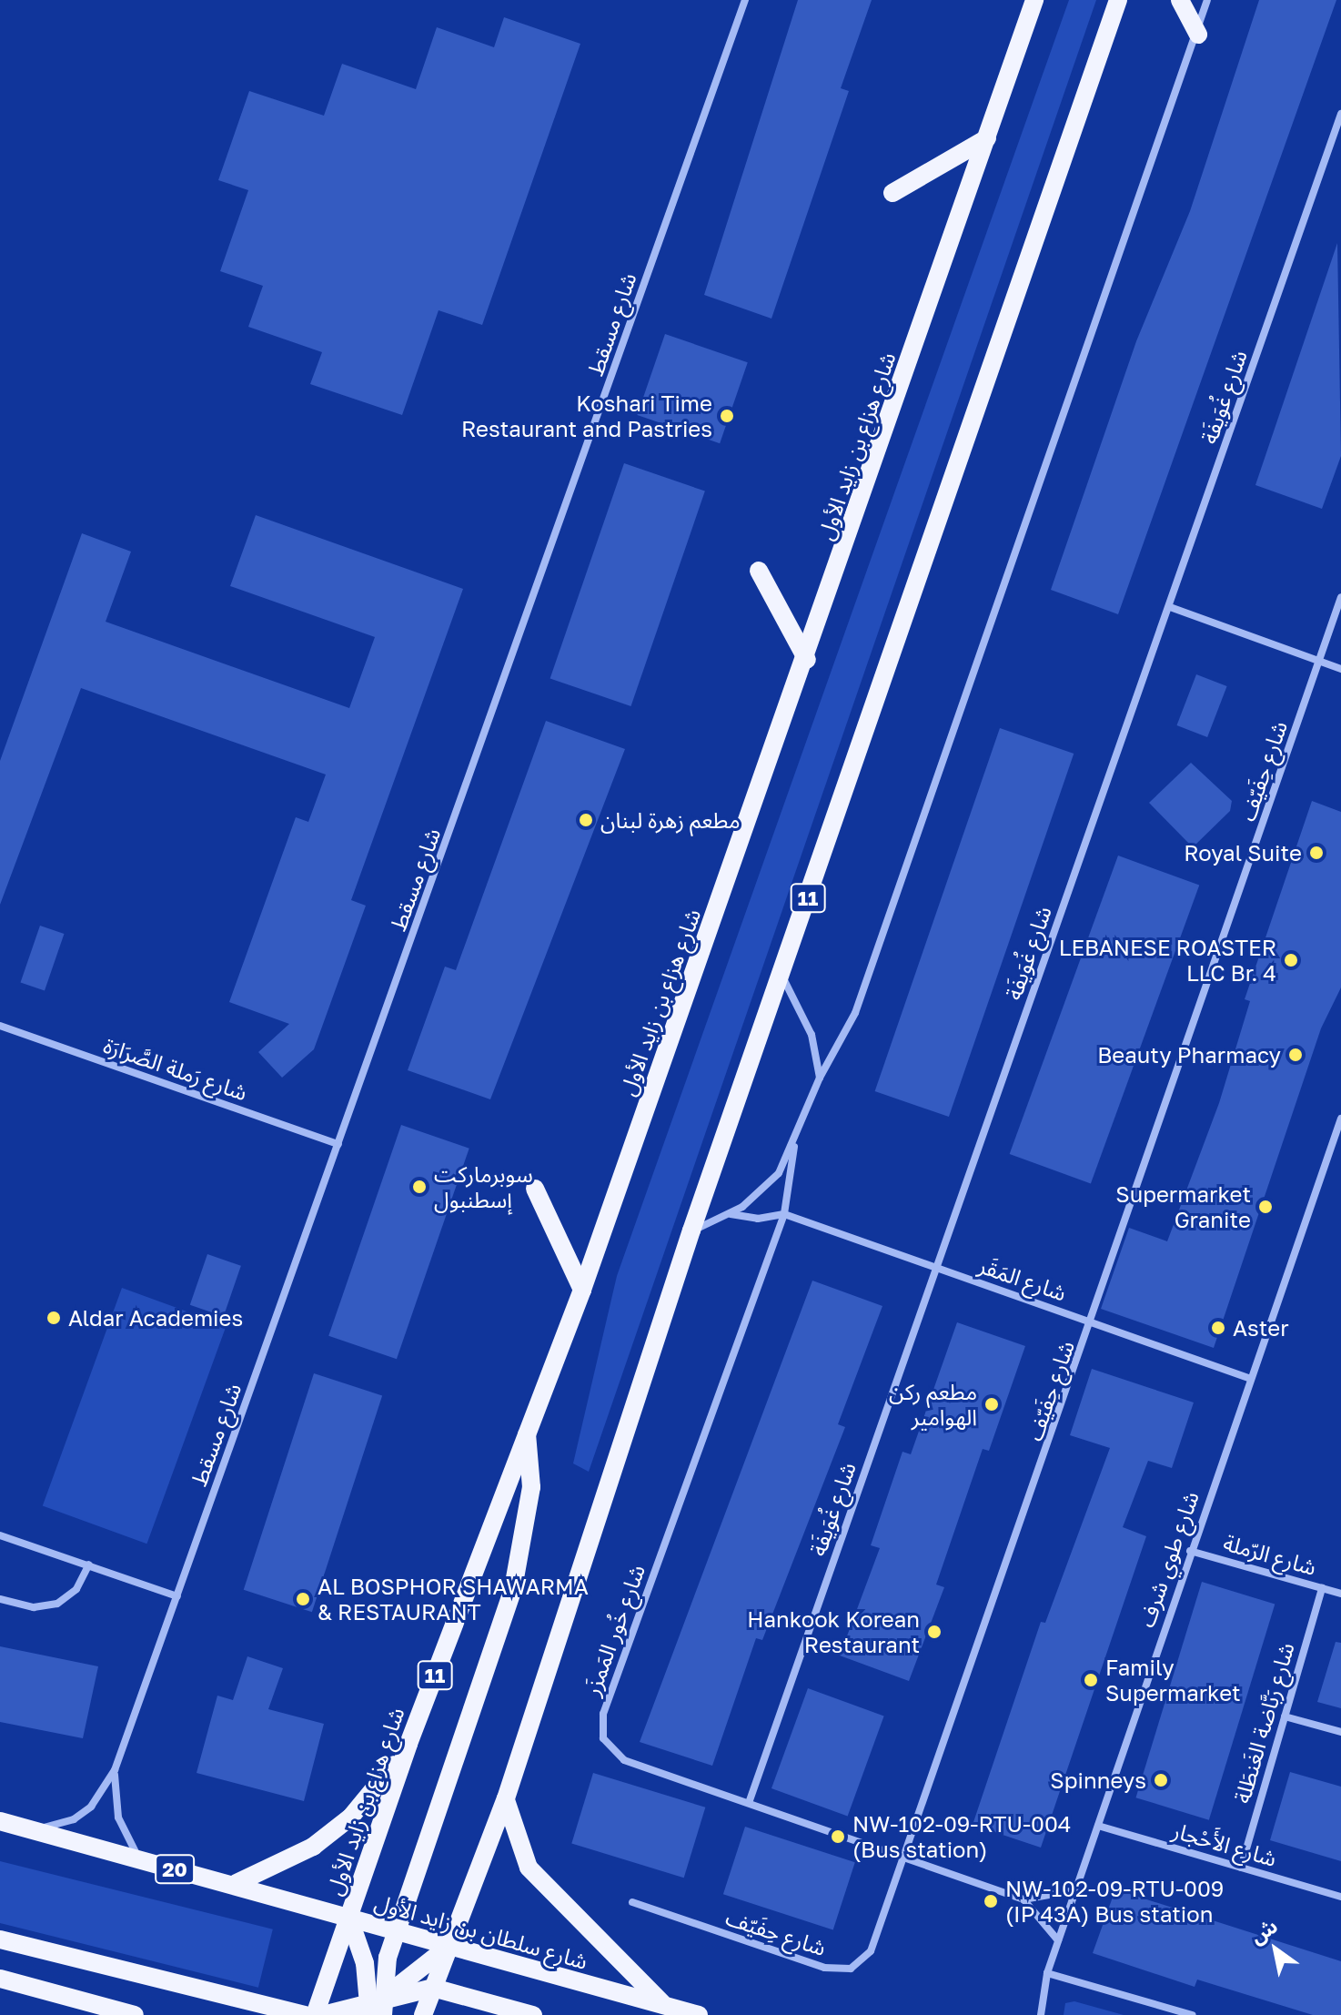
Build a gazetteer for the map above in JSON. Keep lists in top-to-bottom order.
{
  "streets": {
    "main road": [
      "شارع هزاع بن زايد الأول",
      "11",
      "20",
      "شارع سلطان بن زايد الأول"
    ],
    "street": [
      "شارع مسقط",
      "شارع غُوَيفَة",
      "شارع حِفَيّف",
      "شارع رَملة الصَّرَارَة",
      "شارع المَقَر",
      "شارع الرّملة",
      "شارع طوي شرف",
      "شارع خُور المَمزَر",
      "شارع رَبَّاضة الغَنطَلة",
      "شارع الأَحْجار"
    ]
  },
  "crossings": [
    ["شارع مسقط", "شارع رَملة الصَّرَارَة"],
    ["شارع مسقط", "شارع سلطان بن زايد الأول"],
    ["شارع غُوَيفَة", "شارع المَقَر"],
    ["شارع غُوَيفَة", "شارع خُور المَمزَر"],
    ["شارع هزاع بن زايد الأول", "شارع سلطان بن زايد الأول"],
    ["شارع حِفَيّف", "شارع المَقَر"],
    ["شارع حِفَيّف", "شارع خُور المَمزَر"],
    ["11", "شارع سلطان بن زايد الأول"],
    ["شارع المَقَر", "شارع طوي شرف"],
    ["شارع المَقَر", "شارع خُور المَمزَر"],
    ["شارع الرّملة", "شارع طوي شرف"],
    ["شارع الرّملة", "شارع رَبَّاضة الغَنطَلة"],
    ["شارع طوي شرف", "شارع خُور المَمزَر"],
    ["شارع طوي شرف", "شارع الأَحْجار"],
    ["شارع رَبَّاضة الغَنطَلة", "شارع الأَحْجار"]
  ],
  "places": [
    "Koshari Time Restaurant and Pastries",
    "مطعم زهرة لبنان",
    "Royal Suite",
    "LEBANESE ROASTER LLC Br. 4",
    "Beauty Pharmacy",
    "سوبرماركت إسطنبول",
    "Supermarket Granite",
    "Aldar Academies",
    "Aster",
    "مطعم ركن الهوامير",
    "AL BOSPHOR SHAWARMA & RESTAURANT",
    "Hankook Korean Restaurant",
    "Family Supermarket",
    "Spinneys",
    "NW-102-09-RTU-004 (Bus station)",
    "NW-102-09-RTU-009 (IP 43A) Bus station"
  ],
  "north": "top left"
}
